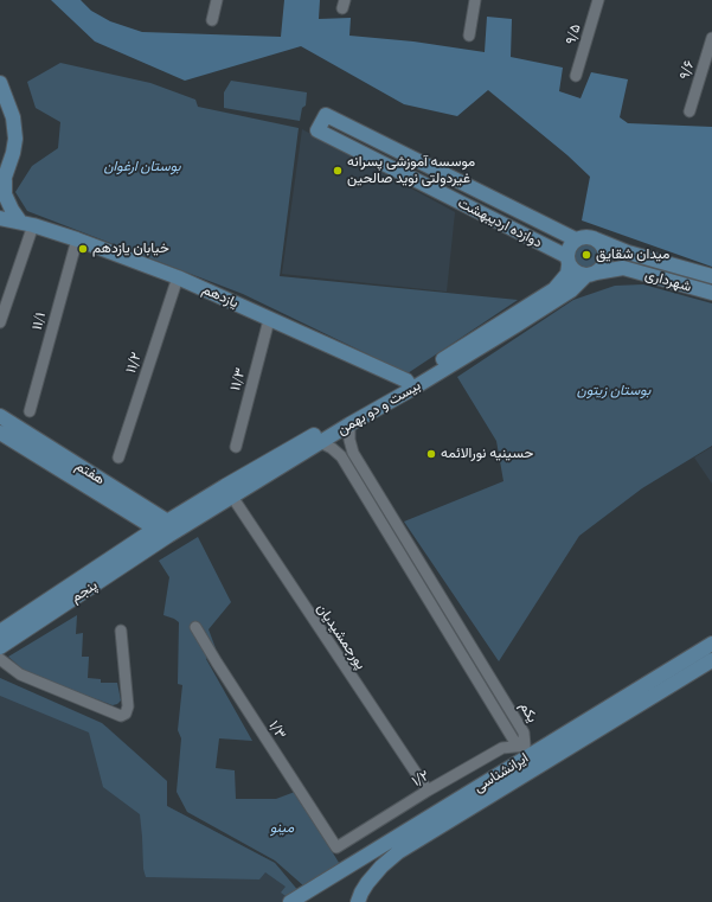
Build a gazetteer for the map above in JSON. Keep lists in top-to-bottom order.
{
  "streets": {
    "street": [
      "۹/۵",
      "۹/۶",
      "دوازده اردیبهشت",
      "شهرداری",
      "یازدهم",
      "۱۱/۱",
      "۱۱/۲",
      "۱۱/۳",
      "بیست و دو بهمن",
      "هفتم",
      "پنجم",
      "پورجمشیدیان",
      "یکم",
      "۱/۳",
      "ایرانشناسی",
      "۱/۲"
    ]
  },
  "crossings": [
    ["دوازده اردیبهشت", "شهرداری"],
    ["دوازده اردیبهشت", "بیست و دو بهمن"],
    ["شهرداری", "بیست و دو بهمن"],
    ["یازدهم", "۱۱/۱"],
    ["یازدهم", "۱۱/۲"],
    ["یازدهم", "۱۱/۳"],
    ["یازدهم", "بیست و دو بهمن"],
    ["بیست و دو بهمن", "هفتم"],
    ["بیست و دو بهمن", "پنجم"],
    ["بیست و دو بهمن", "پورجمشیدیان"],
    ["بیست و دو بهمن", "یکم"],
    ["هفتم", "پنجم"],
    ["پورجمشیدیان", "۱/۲"],
    ["یکم", "ایرانشناسی"],
    ["یکم", "۱/۲"],
    ["۱/۳", "۱/۲"],
    ["ایرانشناسی", "۱/۲"]
  ],
  "parks": ["بوستان ارغوان", "بوستان زیتون", "مینو"],
  "places": [
    "موسسه آموزشی پسرانه غیردولتی نوید صالحین",
    "خیابان یازدهم",
    "میدان شقایق",
    "حسینیه نورالائمه"
  ]
}
